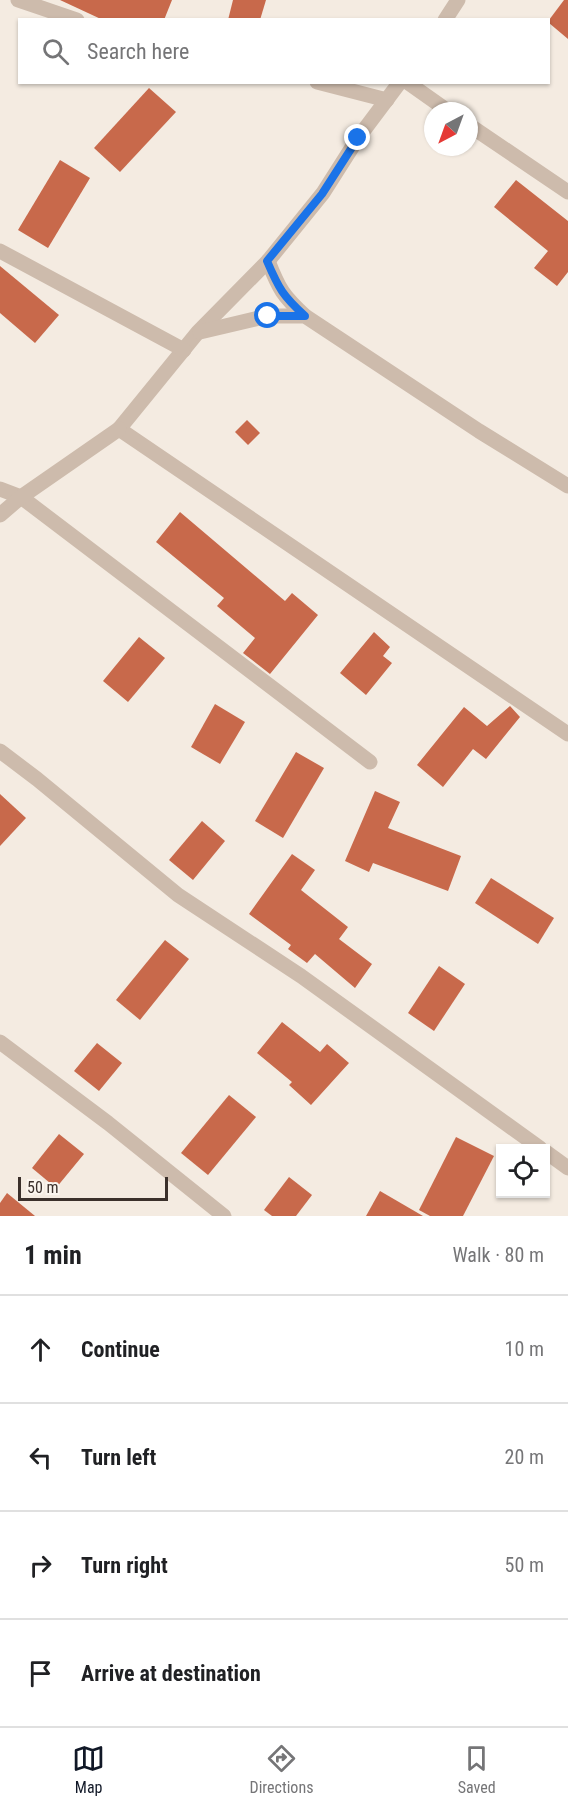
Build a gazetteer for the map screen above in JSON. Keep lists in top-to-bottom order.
{
  "scale_bar": "50 m",
  "north": "bottom left",
  "page": {
    "search": "Search here",
    "scale": "50 m",
    "heading": ["1 min", "Walk · 80 m"],
    "list": [
      ["Continue", "10 m"],
      ["Turn left", "20 m"],
      ["Turn right", "50 m"],
      "Arrive at destination"
    ],
    "nav": ["Map", "Directions", "Saved"]
  }
}
